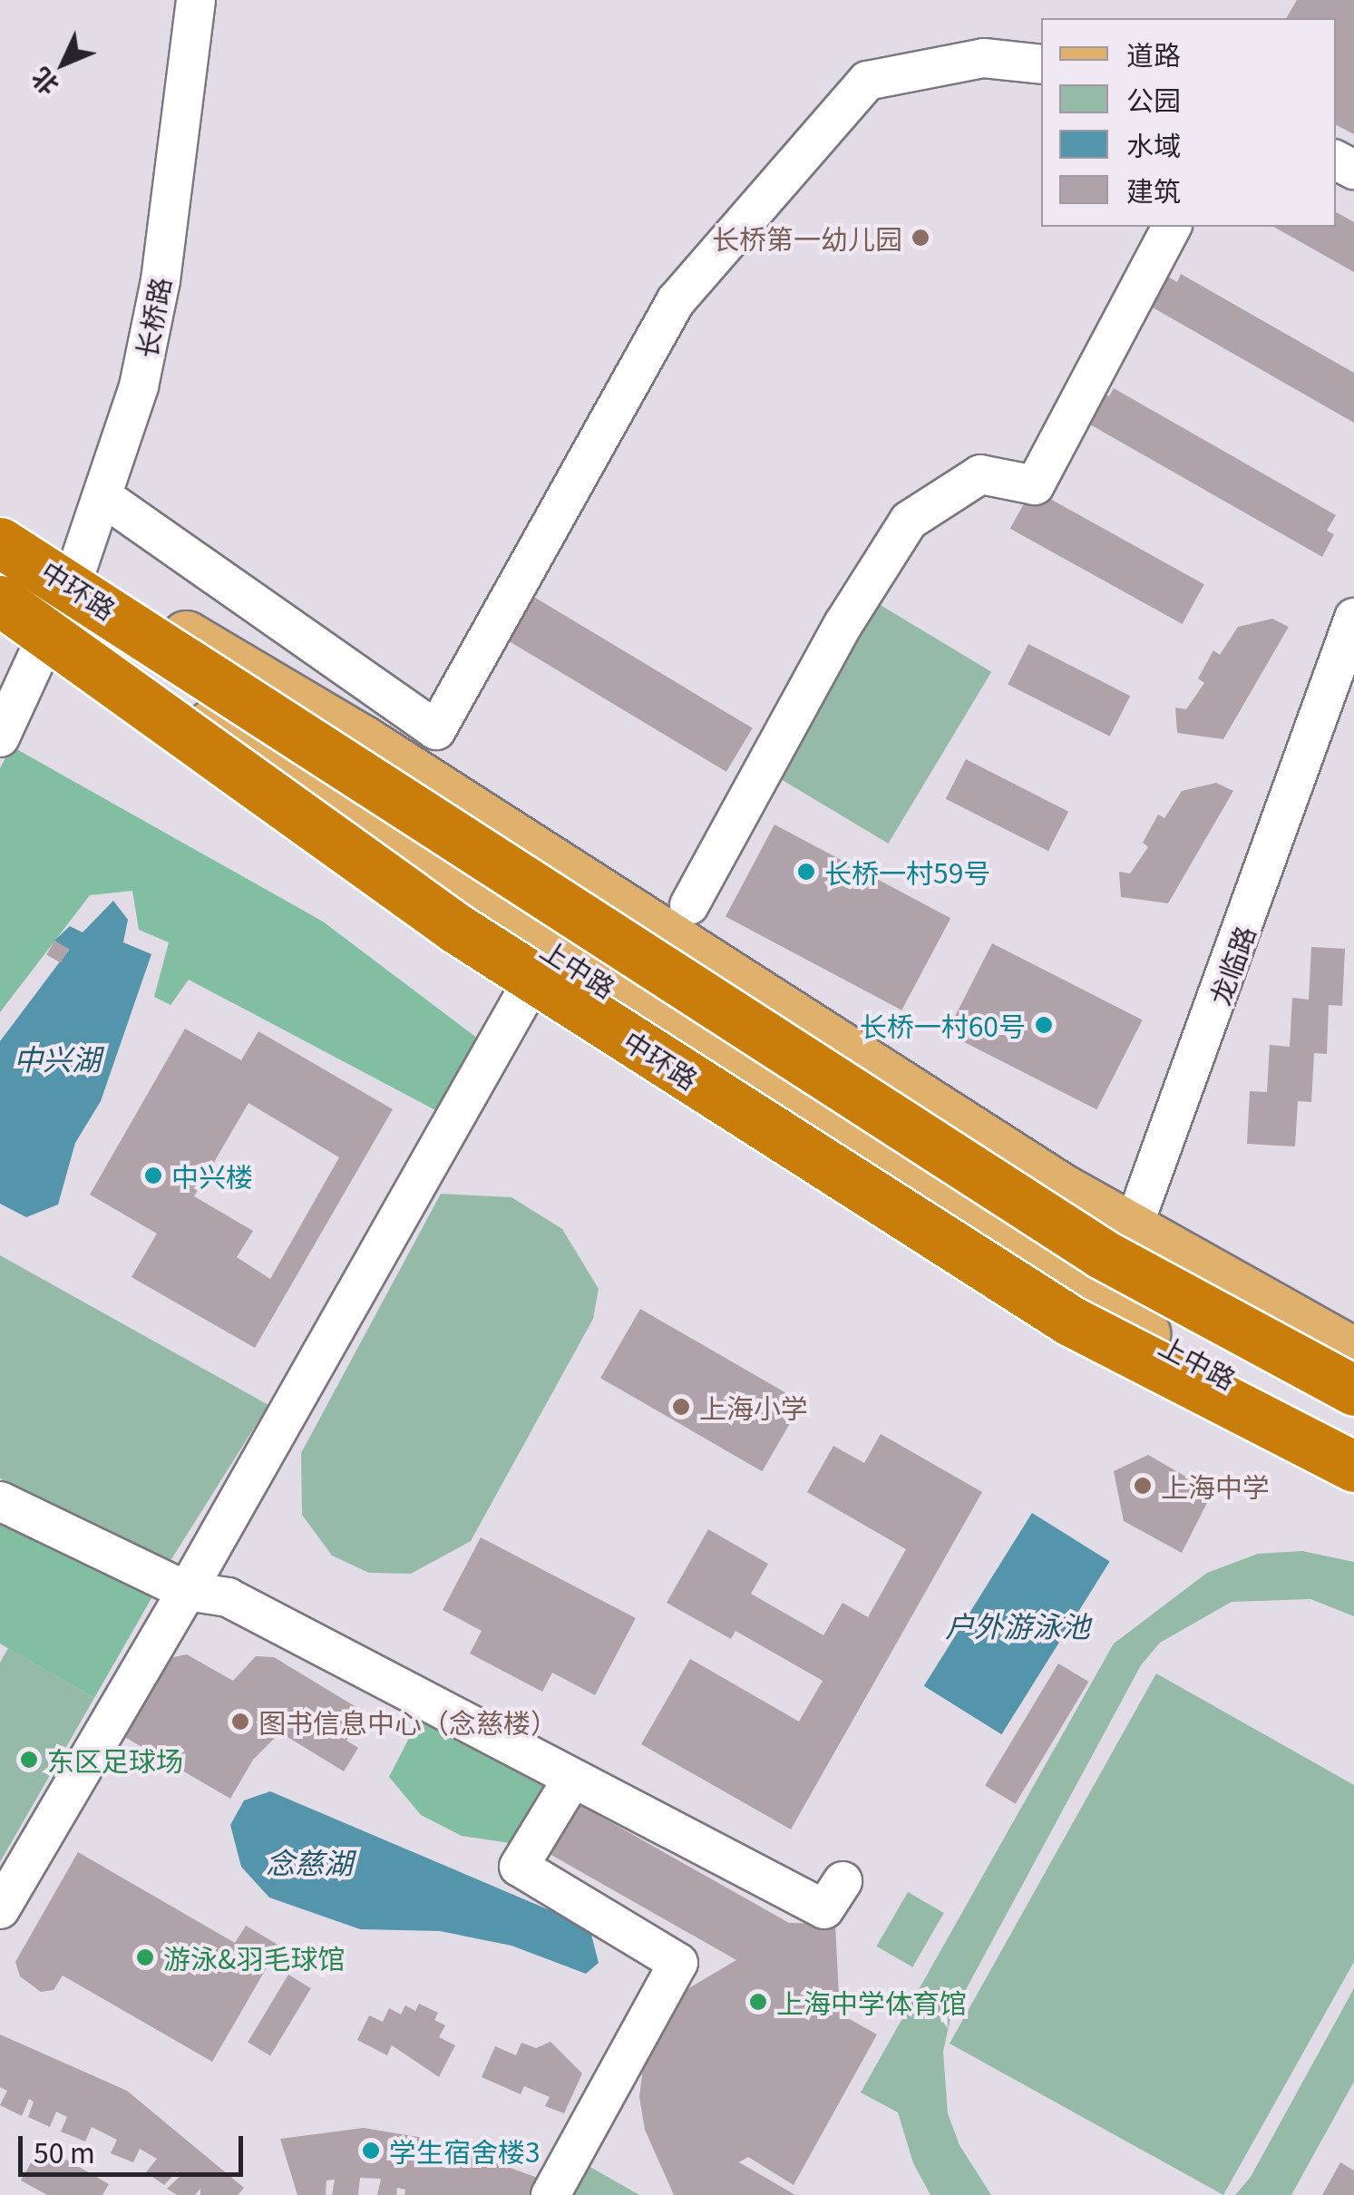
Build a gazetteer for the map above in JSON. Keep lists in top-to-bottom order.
{
  "streets": {
    "highway": ["中环路"],
    "main road": ["上中路"],
    "street": ["长桥路", "龙临路"]
  },
  "crossings": [
    ["长桥路", "上中路"],
    ["龙临路", "上中路"]
  ],
  "water": ["中兴湖", "户外游泳池", "念慈湖"],
  "places": [
    "长桥第一幼儿园",
    "长桥一村59号",
    "长桥一村60号",
    "中兴楼",
    "上海小学",
    "上海中学",
    "图书信息中心（念慈楼）",
    "东区足球场",
    "游泳&羽毛球馆",
    "上海中学体育馆",
    "学生宿舍楼3"
  ],
  "legend": [
    "道路",
    "公园",
    "水域",
    "建筑"
  ],
  "scale_bar": "50 m",
  "north": "bottom left"
}
